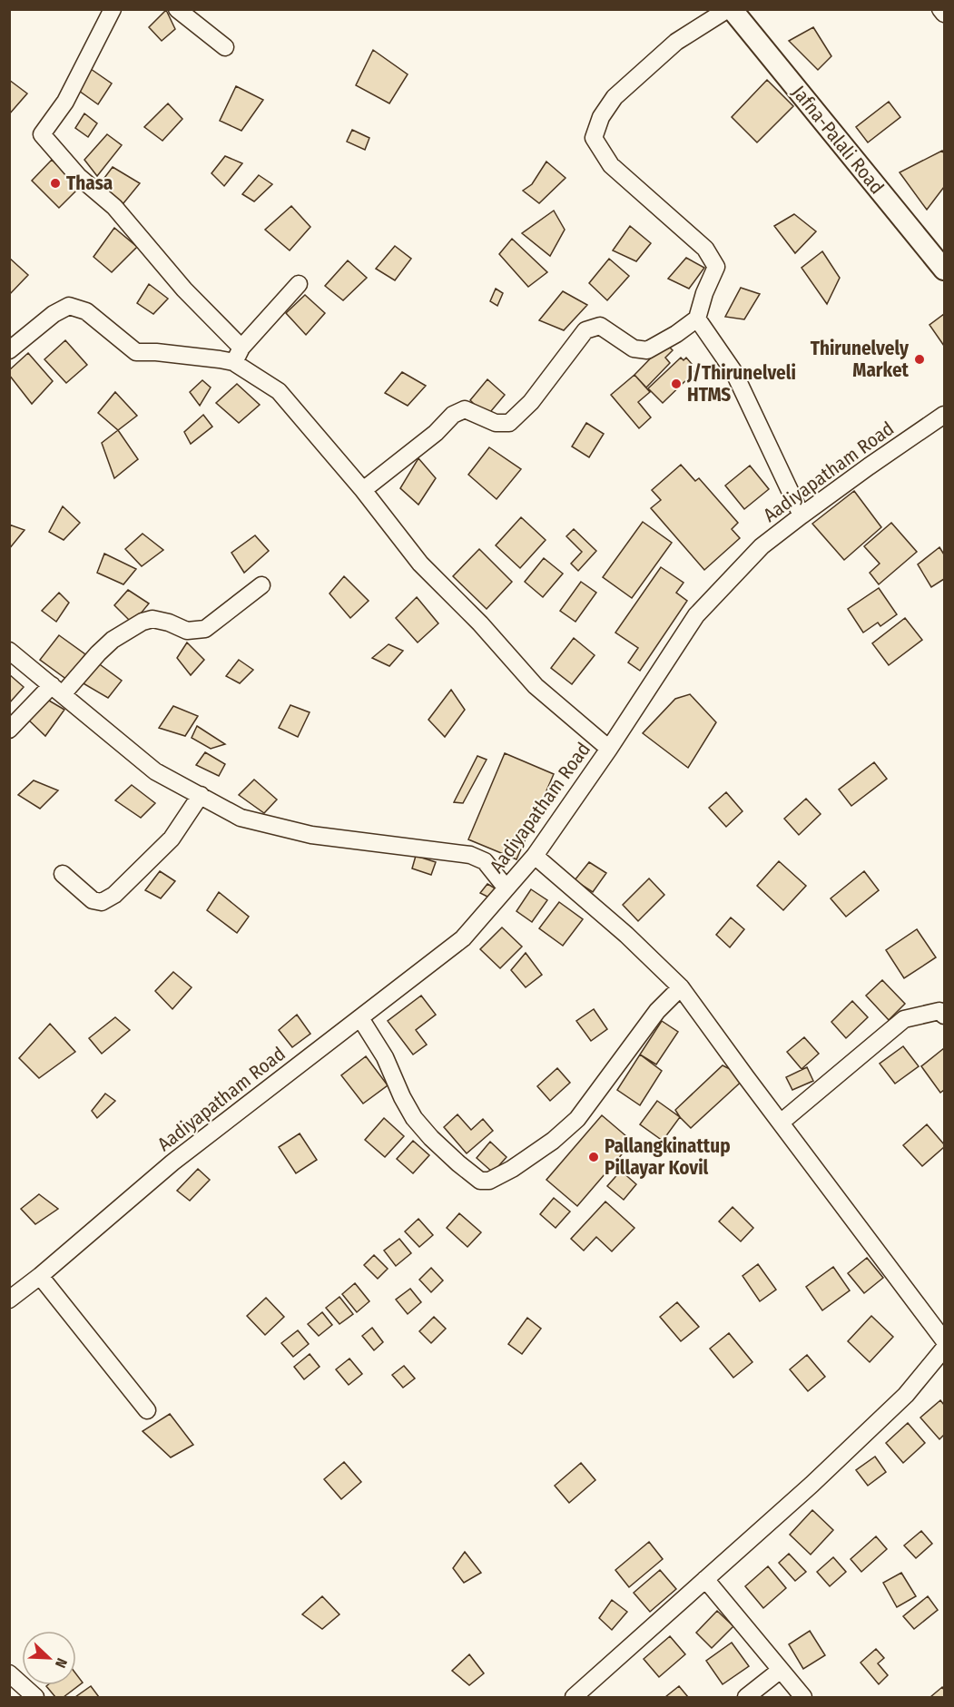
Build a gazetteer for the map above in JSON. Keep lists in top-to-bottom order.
{
  "streets": {
    "main road": ["Jafna-Palali Road"],
    "street": ["Aadiyapatham Road"]
  },
  "places": [
    "Thasa",
    "Thirunelvely Market",
    "J/Thirunelveli HTMS",
    "Pallangkinattup Pillayar Kovil"
  ],
  "north": "bottom right"
}
